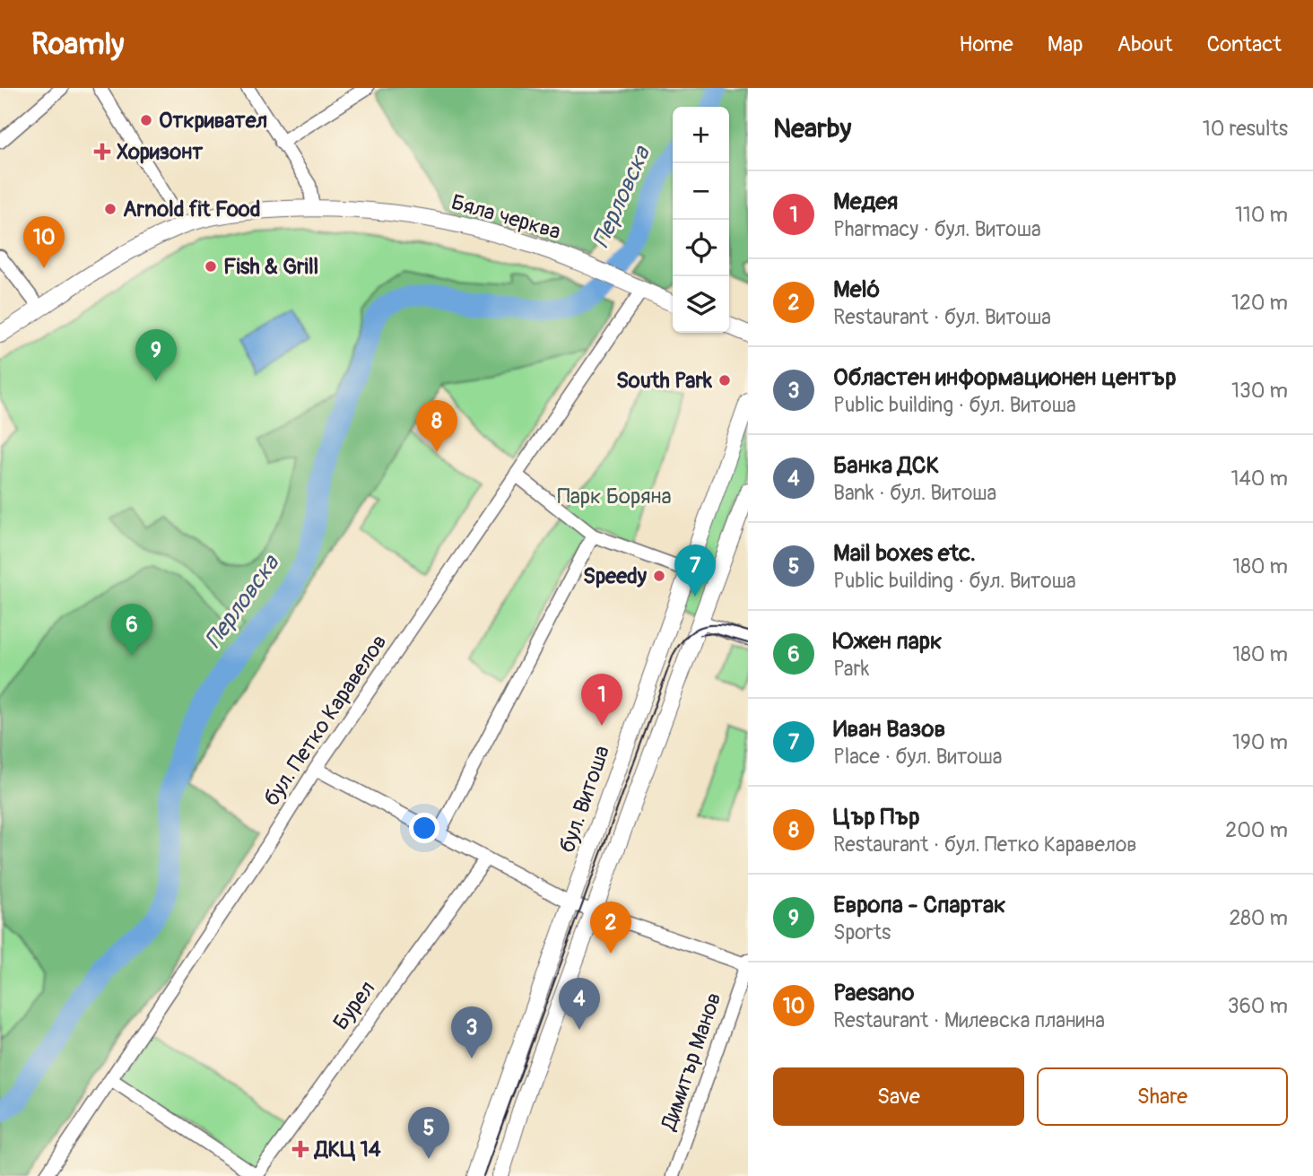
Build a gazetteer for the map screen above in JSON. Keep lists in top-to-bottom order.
{
  "streets": {
    "street": [
      "Бяла черква",
      "бул. Петко Каравелов",
      "бул. Витоша",
      "Бурел",
      "Димитър Манов"
    ]
  },
  "crossings": [
    ["Бяла черква", "бул. Петко Каравелов"]
  ],
  "water": ["Перловска"],
  "parks": ["Парк Боряна"],
  "places": {
    "other": [
      "Откривател",
      "Arnold fit Food",
      "Fish & Grill",
      "South Park",
      "Speedy"
    ],
    "health": ["Хоризонт", "ДКЦ 14"]
  },
  "page": {
    "header": "Roamly",
    "nav": [
      "Home",
      "Map",
      "About",
      "Contact"
    ],
    "heading": ["Nearby", "10 results"],
    "map_buttons": ["+", "−"],
    "list": [
      {
        "mark": "1",
        "name": "Медея",
        "note": "Pharmacy · бул. Витоша",
        "value": "110 m"
      },
      {
        "mark": "2",
        "name": "Meló",
        "note": "Restaurant · бул. Витоша",
        "value": "120 m"
      },
      {
        "mark": "3",
        "name": "Областен информационен център",
        "note": "Public building · бул. Витоша",
        "value": "130 m"
      },
      {
        "mark": "4",
        "name": "Банка ДСК",
        "note": "Bank · бул. Витоша",
        "value": "140 m"
      },
      {
        "mark": "5",
        "name": "Mail boxes etc.",
        "note": "Public building · бул. Витоша",
        "value": "180 m"
      },
      {
        "mark": "6",
        "name": "Южен парк",
        "note": "Park",
        "value": "180 m"
      },
      {
        "mark": "7",
        "name": "Иван Вазов",
        "note": "Place · бул. Витоша",
        "value": "190 m"
      },
      {
        "mark": "8",
        "name": "Цър Пър",
        "note": "Restaurant · бул. Петко Каравелов",
        "value": "200 m"
      },
      {
        "mark": "9",
        "name": "Европа - Спартак",
        "note": "Sports",
        "value": "280 m"
      },
      {
        "mark": "10",
        "name": "Paesano",
        "note": "Restaurant · Милевска планина",
        "value": "360 m"
      }
    ],
    "pins": [
      "10",
      "9",
      "8",
      "7",
      "6",
      "1",
      "2",
      "4",
      "3",
      "5"
    ],
    "buttons": ["Save", "Share"]
  }
}
